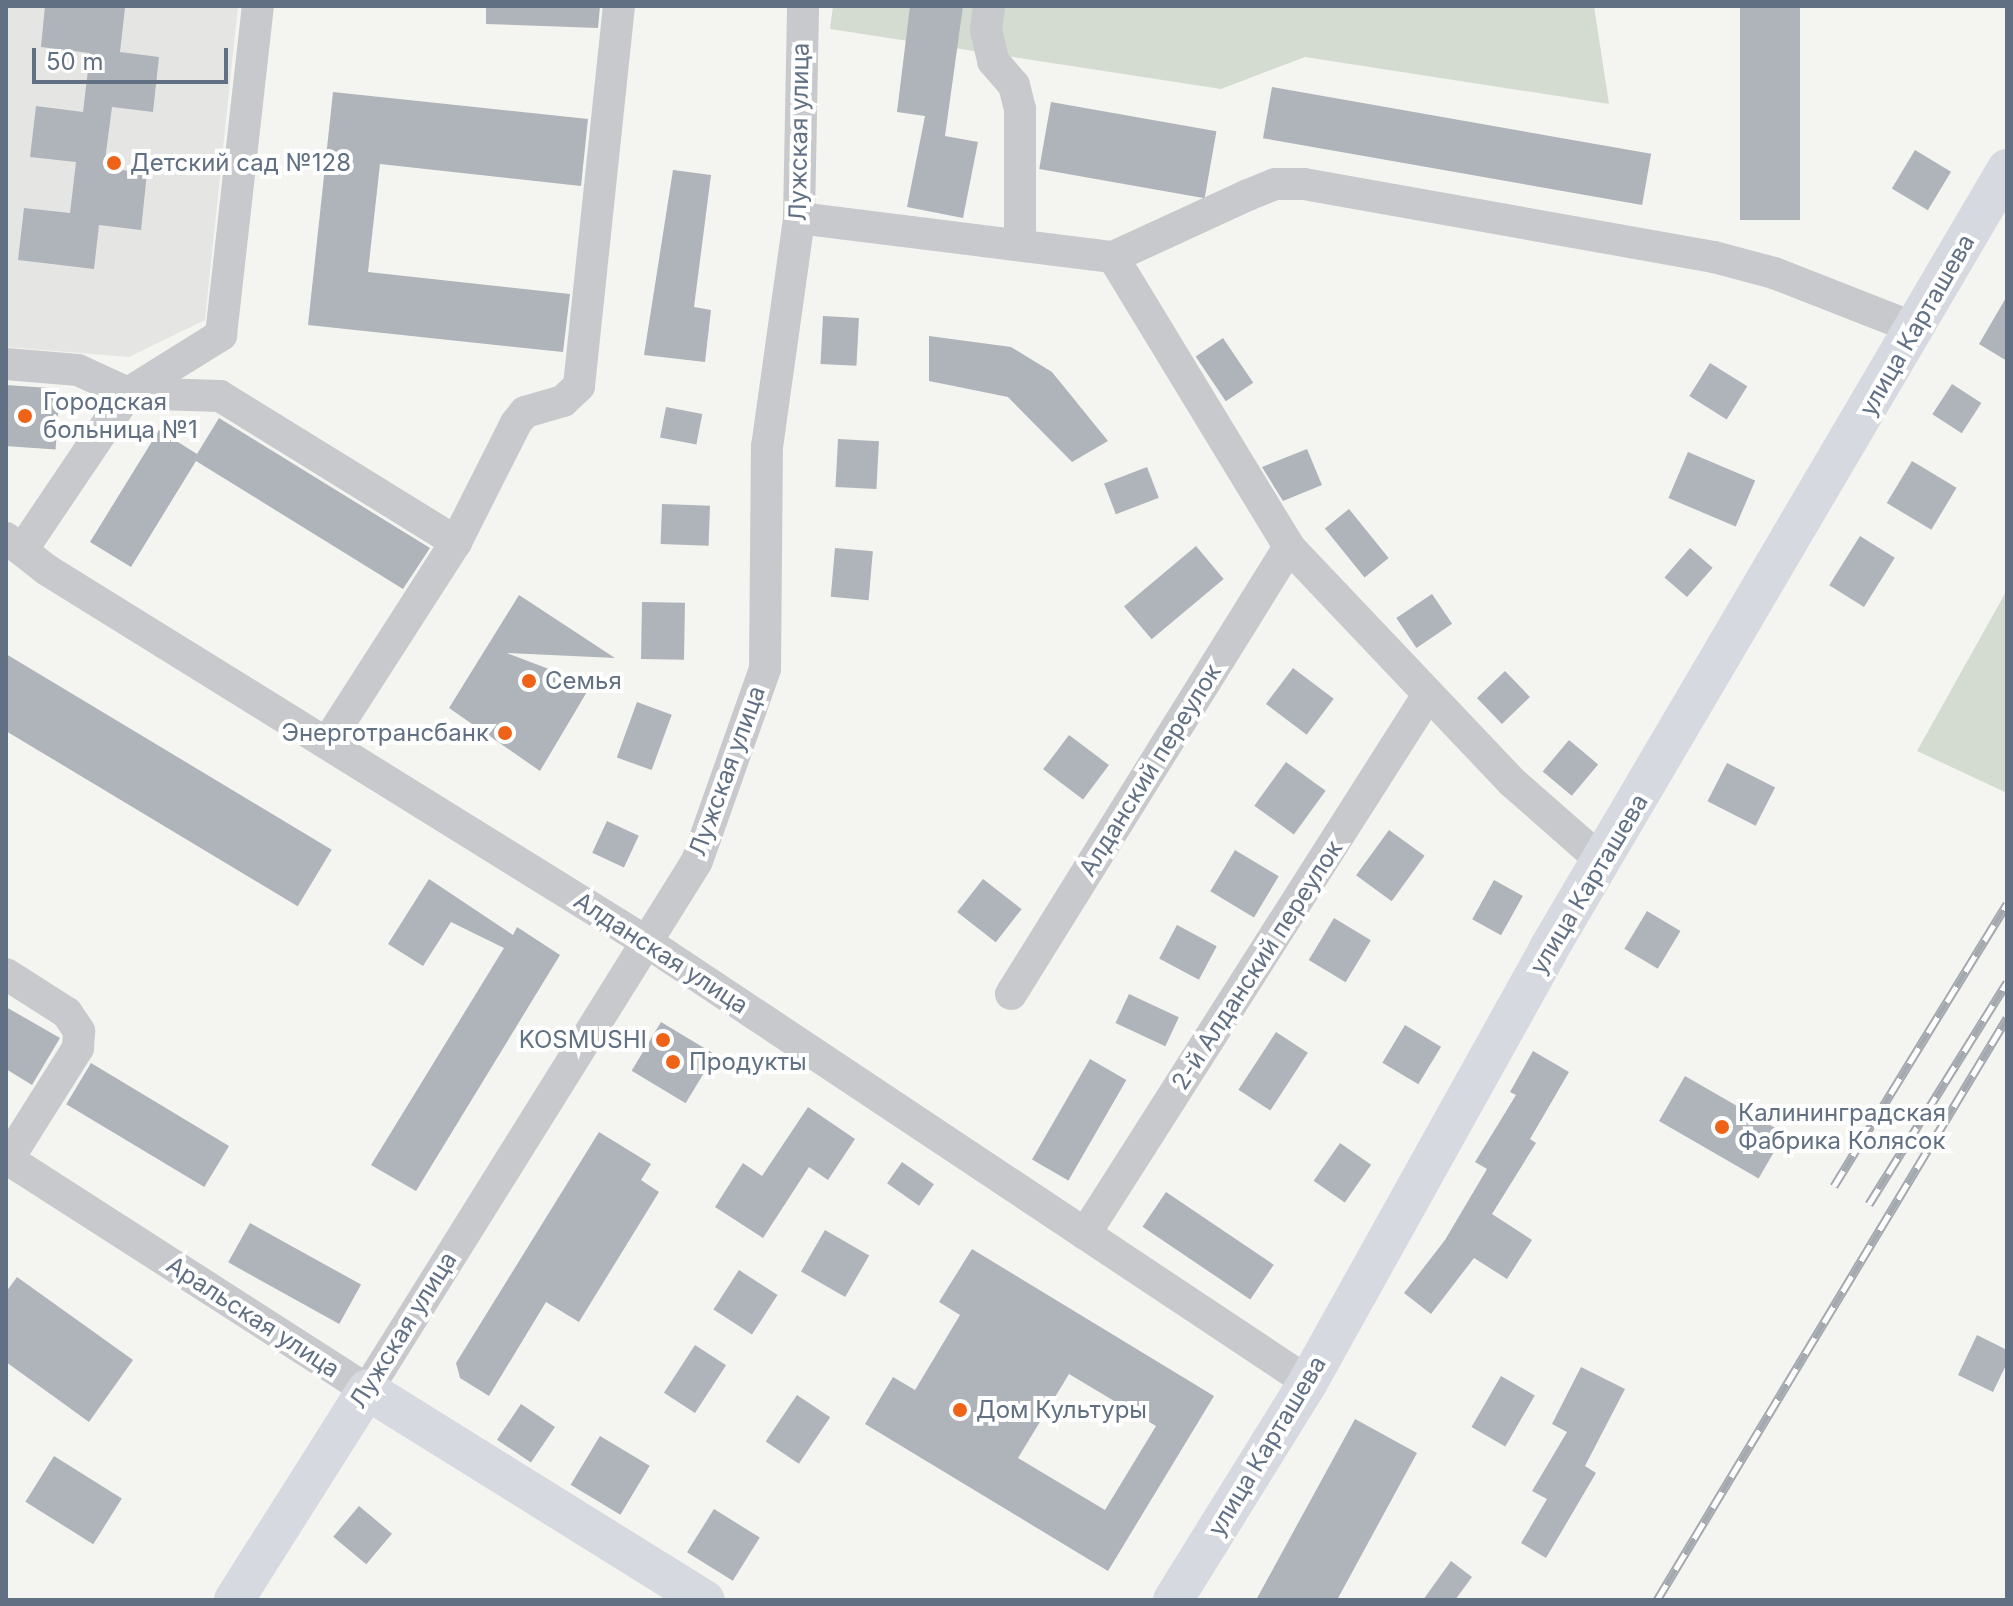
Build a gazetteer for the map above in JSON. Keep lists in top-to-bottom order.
{
  "streets": {
    "main road": ["Лужская улица", "улица Карташева", "Аральская улица"],
    "street": ["Алданский переулок", "Алданская улица", "2-й Алданский переулок"]
  },
  "crossings": [
    ["Лужская улица", "Алданская улица"],
    ["Лужская улица", "Аральская улица"],
    ["улица Карташева", "Алданская улица"],
    ["Алданская улица", "2-й Алданский переулок"]
  ],
  "places": [
    "Детский сад №128",
    "Городская больница №1",
    "Семья",
    "Энерготрансбанк",
    "KOSMUSHI",
    "Продукты",
    "Калининградская Фабрика Колясок",
    "Дом Культуры"
  ],
  "scale_bar": "50 m"
}
